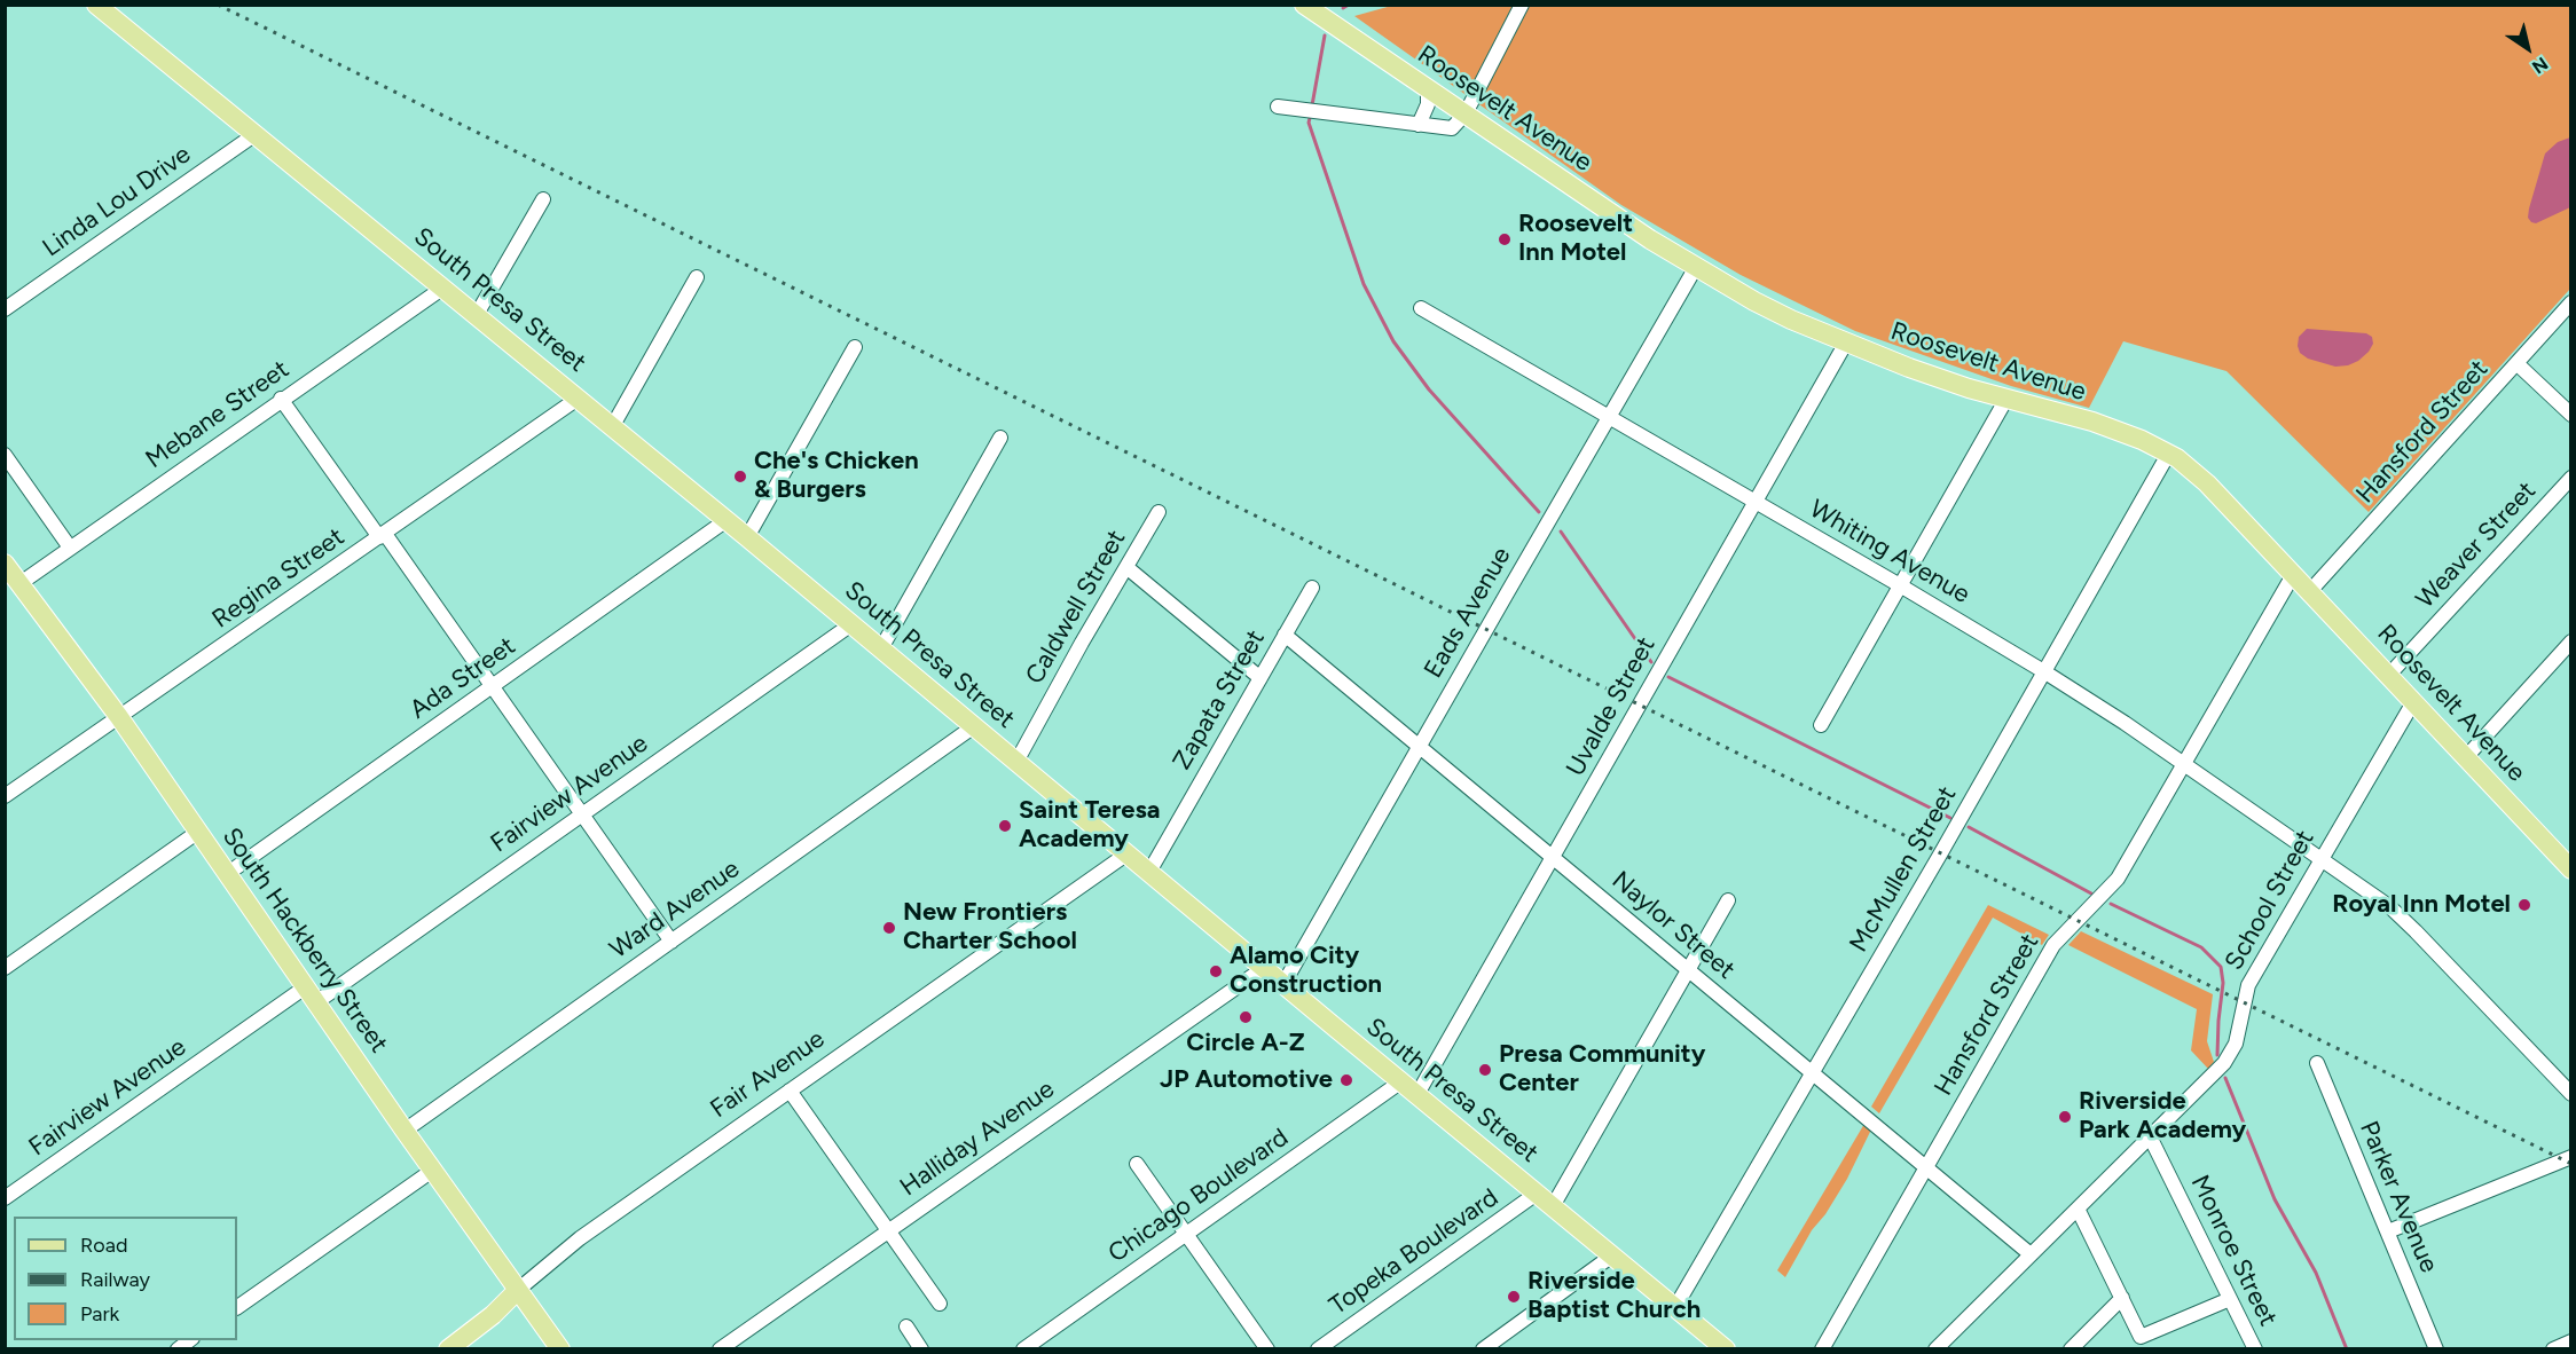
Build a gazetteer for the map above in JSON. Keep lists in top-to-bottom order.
{
  "streets": {
    "main road": [
      "Roosevelt Avenue",
      "South Presa Street",
      "South Hackberry Street",
      "Fair Avenue"
    ],
    "street": [
      "Linda Lou Drive",
      "Mebane Street",
      "Hansford Street",
      "Weaver Street",
      "Whiting Avenue",
      "Regina Street",
      "Caldwell Street",
      "Eads Avenue",
      "Ada Street",
      "Zapata Street",
      "Uvalde Street",
      "Fairview Avenue",
      "McMullen Street",
      "School Street",
      "Ward Avenue",
      "Naylor Street",
      "Halliday Avenue",
      "Chicago Boulevard",
      "Parker Avenue",
      "Monroe Street",
      "Topeka Boulevard"
    ]
  },
  "crossings": [
    ["Roosevelt Avenue", "Hansford Street"],
    ["Roosevelt Avenue", "Weaver Street"],
    ["Roosevelt Avenue", "Eads Avenue"],
    ["Roosevelt Avenue", "Uvalde Street"],
    ["Roosevelt Avenue", "McMullen Street"],
    ["Roosevelt Avenue", "School Street"],
    ["Linda Lou Drive", "South Presa Street"],
    ["South Presa Street", "Mebane Street"],
    ["South Presa Street", "Regina Street"],
    ["South Presa Street", "Caldwell Street"],
    ["South Presa Street", "Eads Avenue"],
    ["South Presa Street", "Ada Street"],
    ["South Presa Street", "Zapata Street"],
    ["South Presa Street", "Uvalde Street"],
    ["South Presa Street", "Fairview Avenue"],
    ["South Presa Street", "McMullen Street"],
    ["South Presa Street", "Ward Avenue"],
    ["South Presa Street", "Fair Avenue"],
    ["South Presa Street", "Halliday Avenue"],
    ["South Presa Street", "Chicago Boulevard"],
    ["South Presa Street", "Topeka Boulevard"],
    ["Mebane Street", "South Hackberry Street"],
    ["Hansford Street", "Whiting Avenue"],
    ["Hansford Street", "Naylor Street"],
    ["Whiting Avenue", "Eads Avenue"],
    ["Whiting Avenue", "Uvalde Street"],
    ["Whiting Avenue", "McMullen Street"],
    ["Whiting Avenue", "School Street"],
    ["Regina Street", "South Hackberry Street"],
    ["Eads Avenue", "Naylor Street"],
    ["Ada Street", "South Hackberry Street"],
    ["Zapata Street", "Naylor Street"],
    ["Uvalde Street", "Naylor Street"],
    ["Fairview Avenue", "South Hackberry Street"],
    ["McMullen Street", "Naylor Street"],
    ["School Street", "Naylor Street"],
    ["School Street", "Monroe Street"],
    ["Ward Avenue", "South Hackberry Street"],
    ["South Hackberry Street", "Fair Avenue"]
  ],
  "places": [
    "Roosevelt Inn Motel",
    "Che's Chicken & Burgers",
    "Saint Teresa Academy",
    "Royal Inn Motel",
    "New Frontiers Charter School",
    "Alamo City Construction",
    "Circle A-Z",
    "Presa Community Center",
    "JP Automotive",
    "Riverside Park Academy",
    "Riverside Baptist Church"
  ],
  "legend": ["Road", "Railway", "Park"],
  "north": "bottom right"
}
